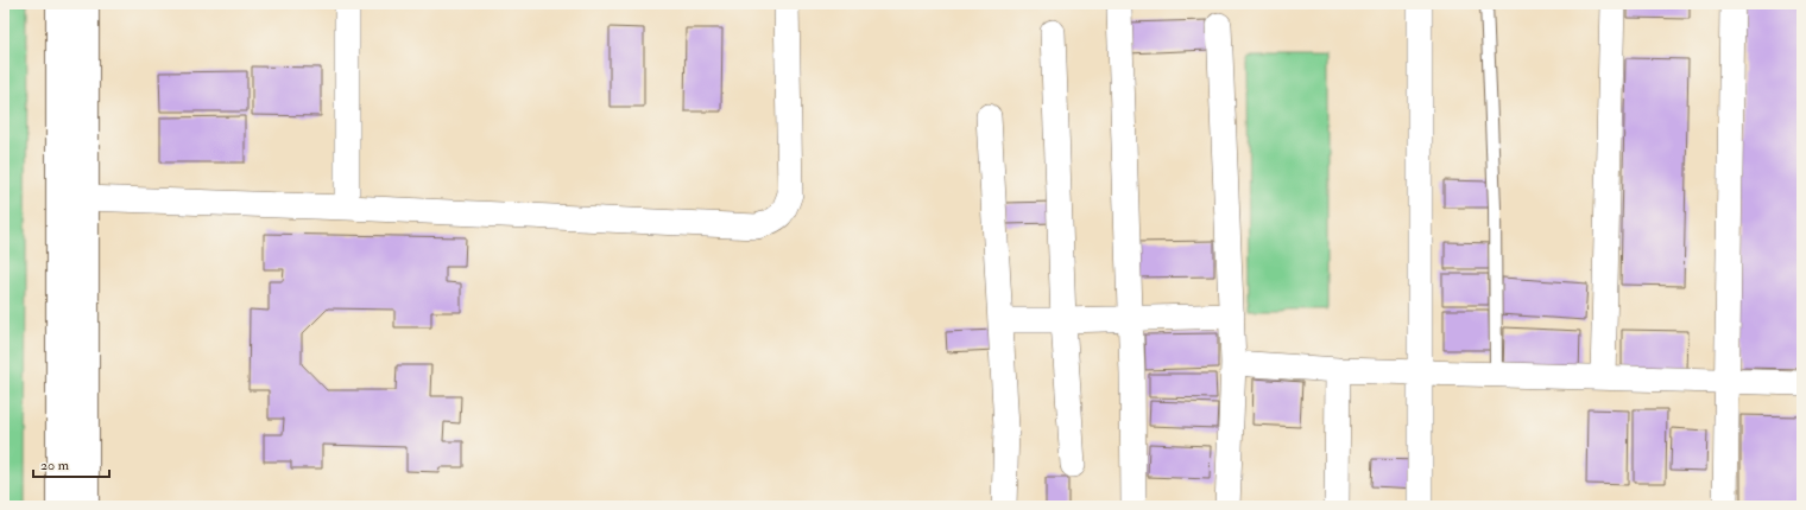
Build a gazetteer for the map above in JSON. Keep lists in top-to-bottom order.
{
  "scale_bar": "20 m"
}
